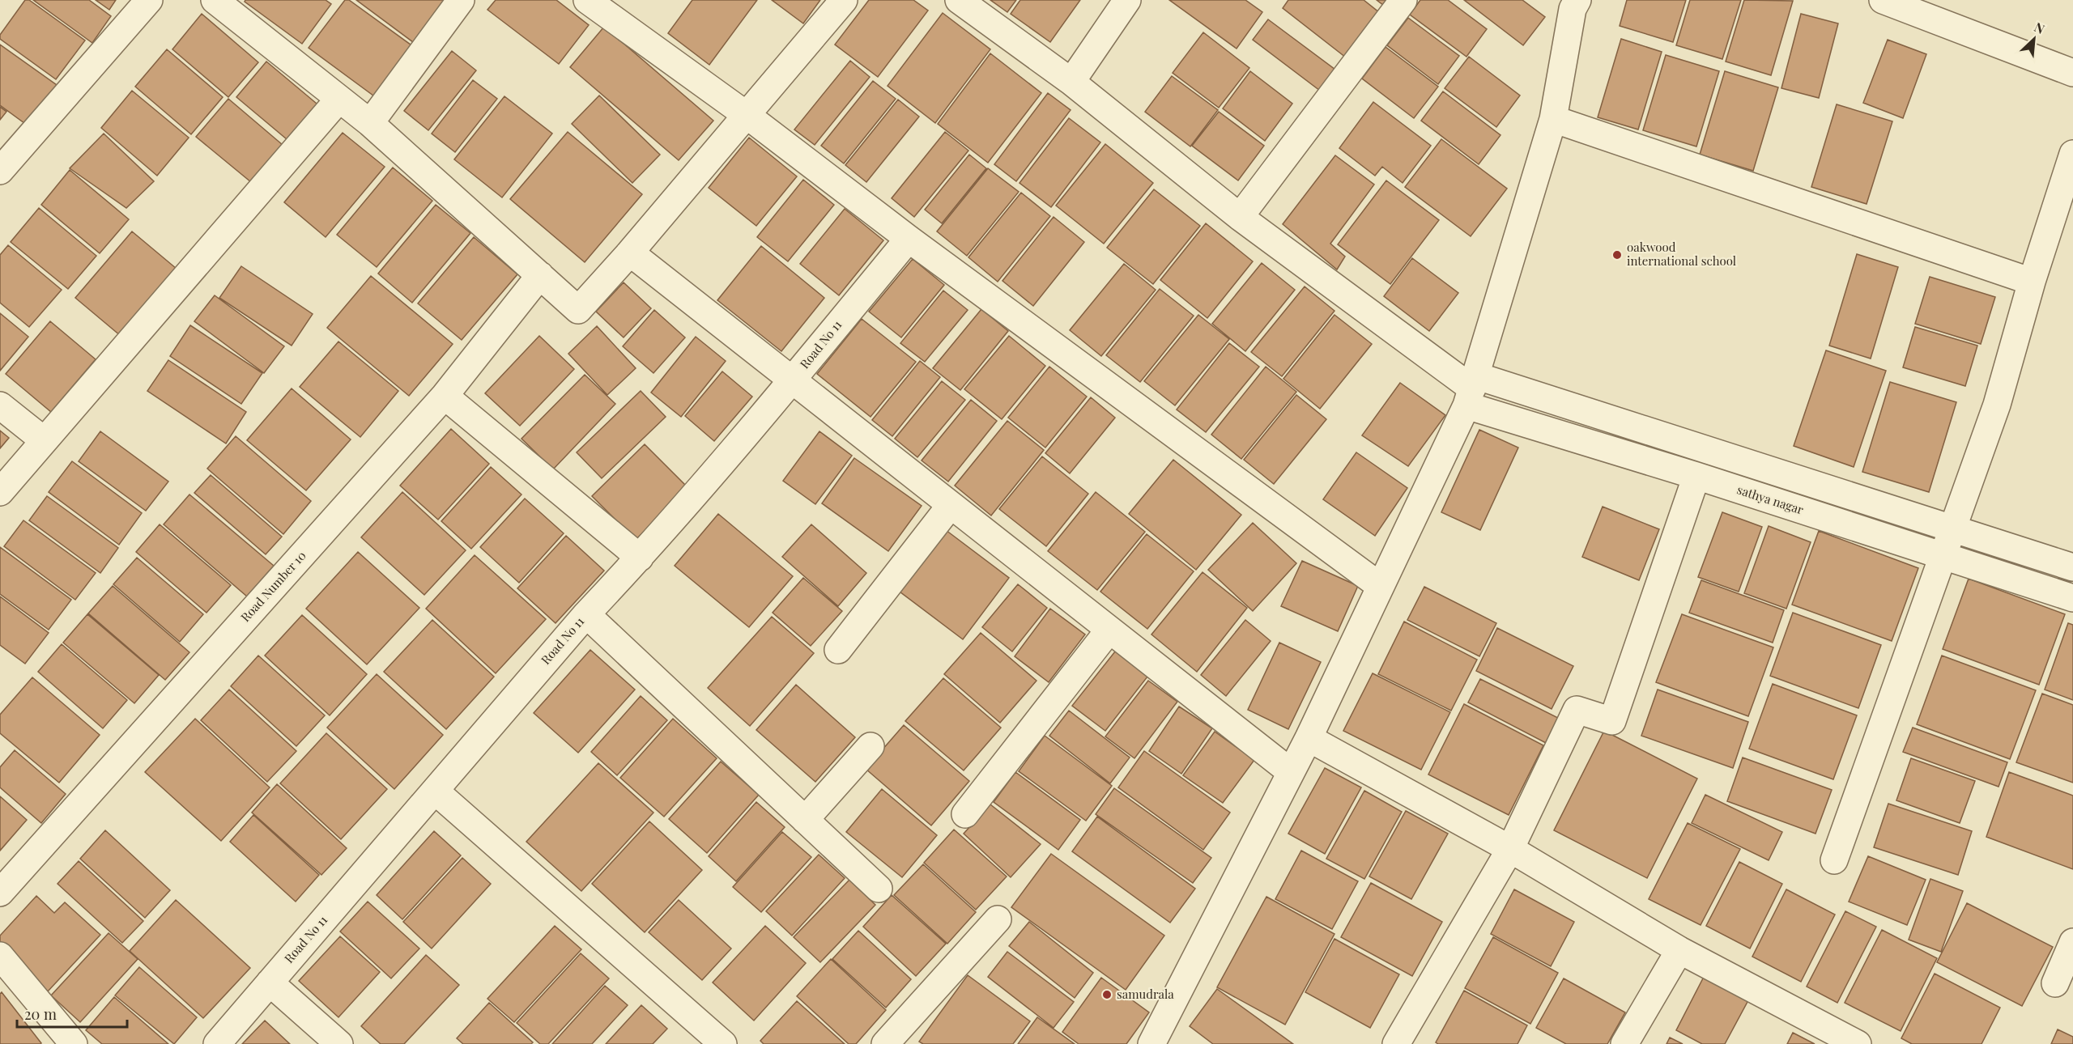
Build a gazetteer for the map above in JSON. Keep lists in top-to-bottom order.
{
  "streets": {
    "street": ["Road No 11", "sathya nagar", "Road Number 10"]
  },
  "places": ["oakwood international school", "samudrala"],
  "scale_bar": "20 m",
  "north": "top right"
}
